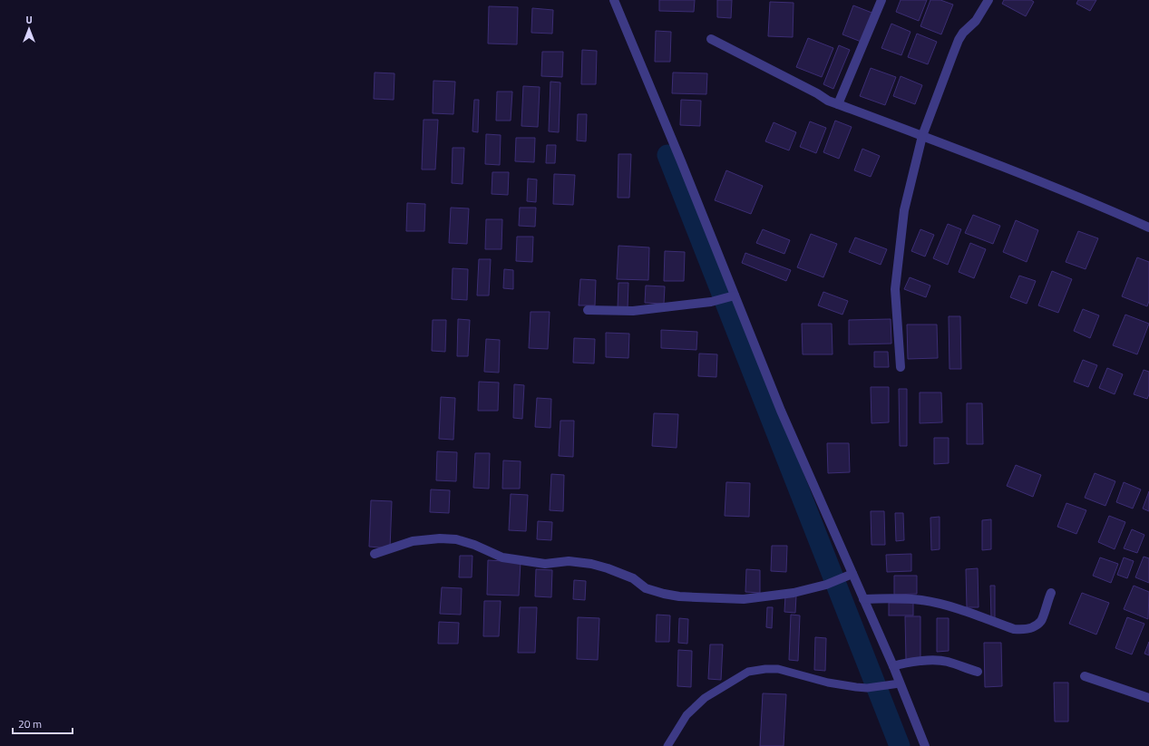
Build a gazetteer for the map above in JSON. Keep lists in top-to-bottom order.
{
  "scale_bar": "20 m",
  "north": "top"
}
